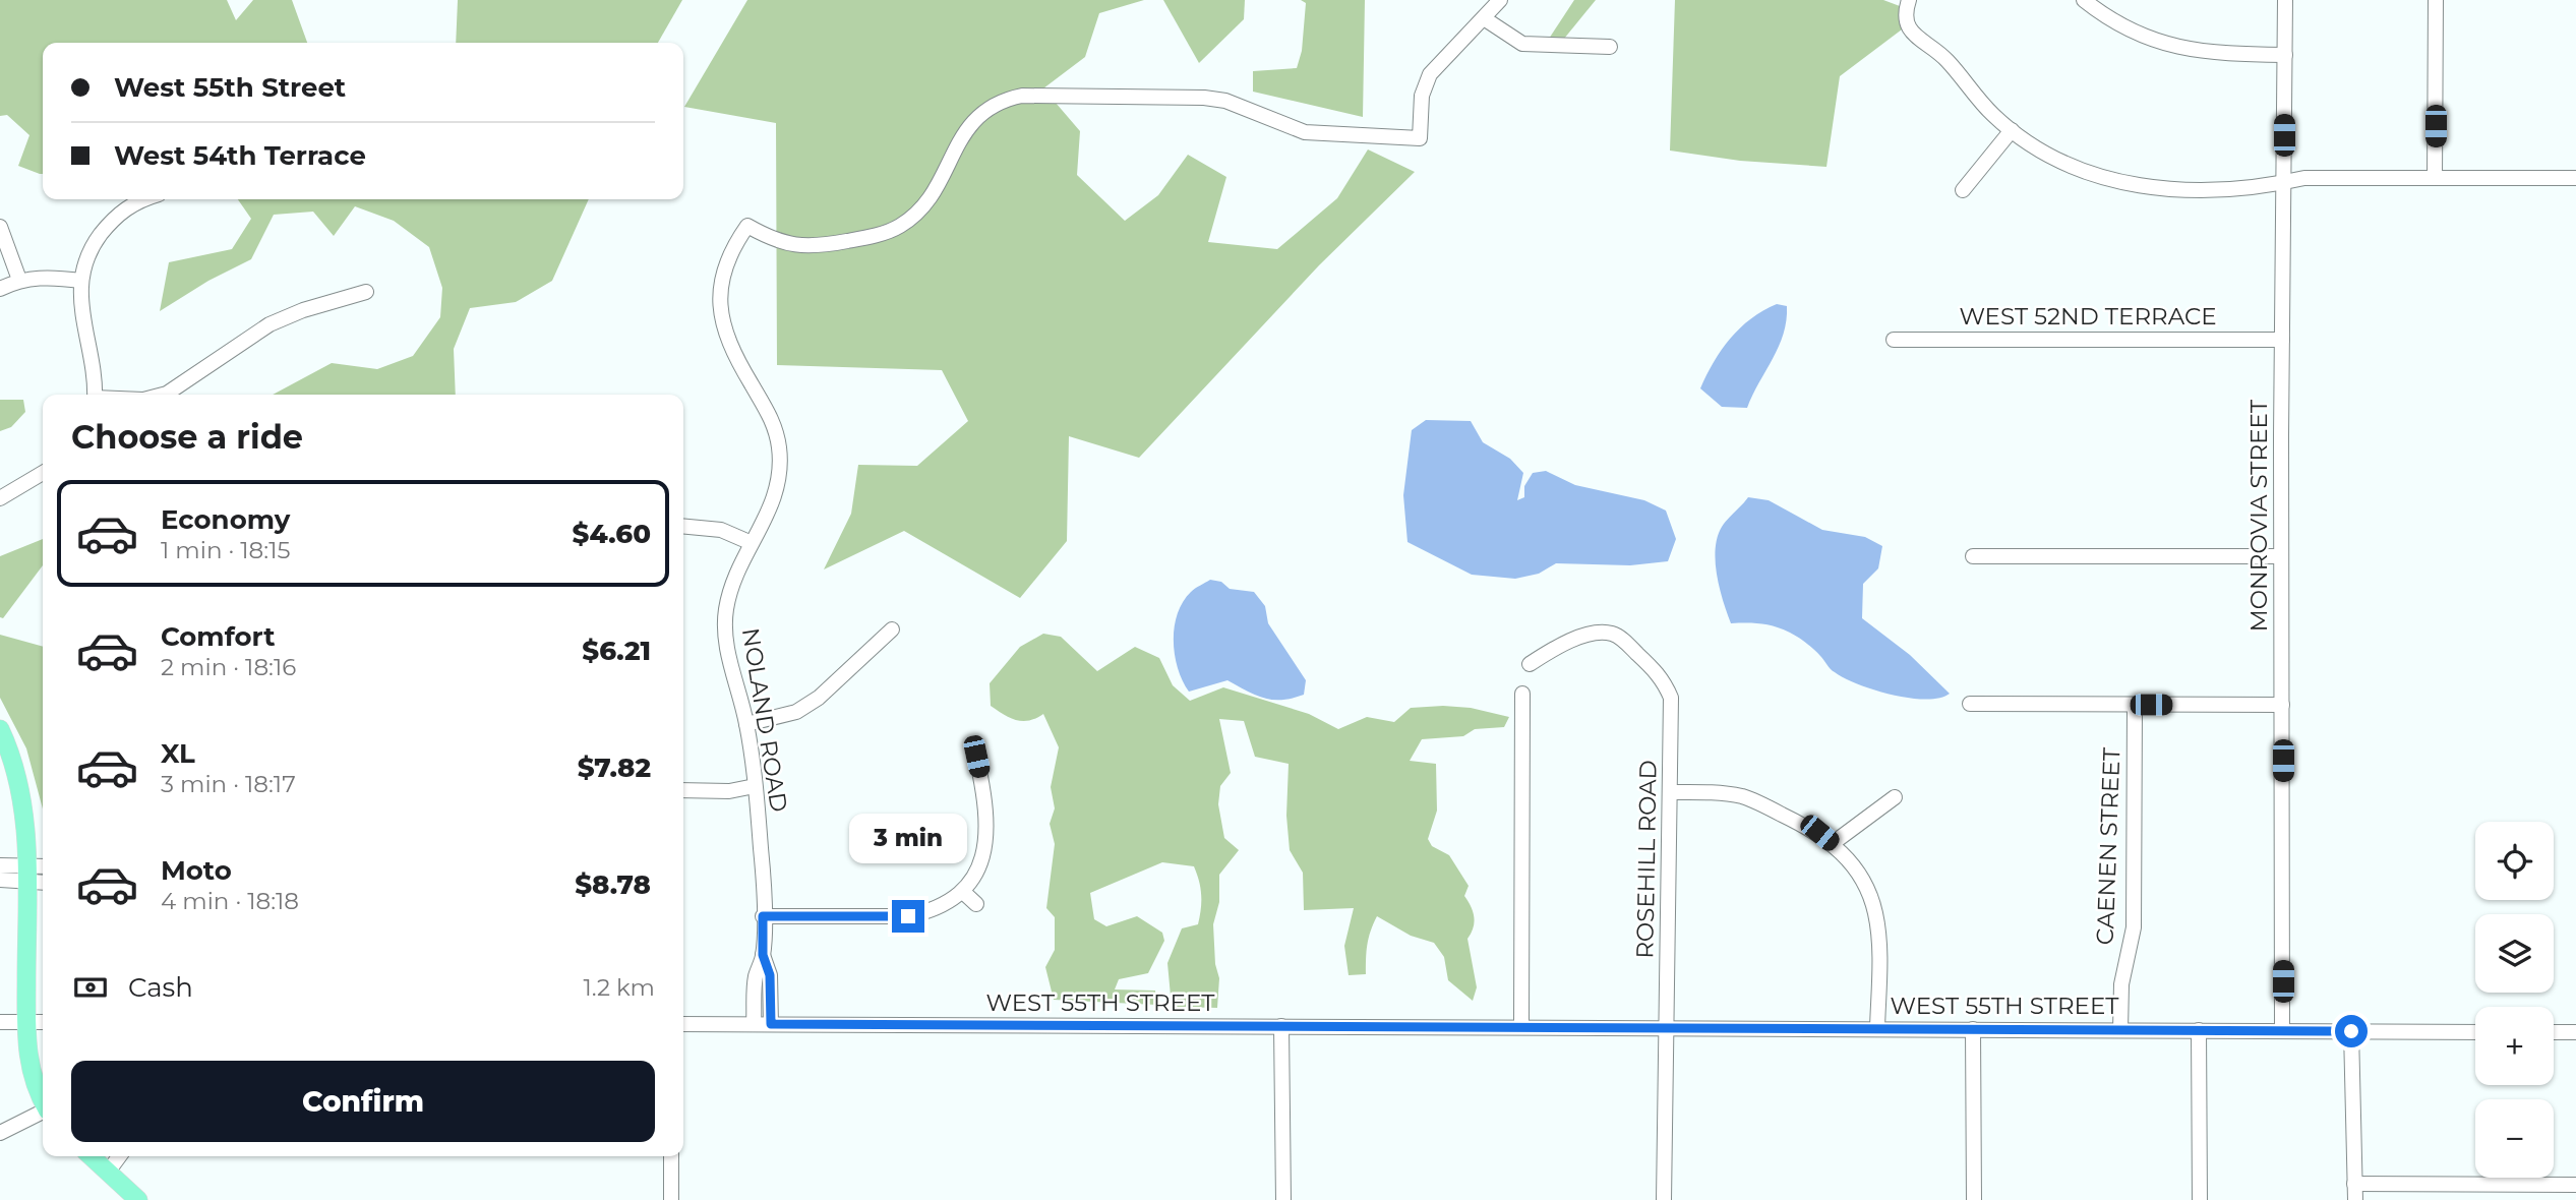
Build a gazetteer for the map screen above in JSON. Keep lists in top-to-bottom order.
{
  "streets": {
    "street": [
      "WEST 52ND TERRACE",
      "MONROVIA STREET",
      "NOLAND ROAD",
      "CAENEN STREET",
      "ROSEHILL ROAD",
      "WEST 55TH STREET"
    ]
  },
  "crossings": [
    ["WEST 52ND TERRACE", "MONROVIA STREET"],
    ["MONROVIA STREET", "WEST 55TH STREET"],
    ["NOLAND ROAD", "WEST 55TH STREET"],
    ["CAENEN STREET", "WEST 55TH STREET"],
    ["ROSEHILL ROAD", "WEST 55TH STREET"]
  ],
  "page": {
    "banner": ["West 55th Street", "West 54th Terrace"],
    "heading": "Choose a ride",
    "list": [
      {
        "name": "Economy",
        "note": "1 min · 18:15",
        "value": "$4.60"
      },
      {
        "name": "Comfort",
        "note": "2 min · 18:16",
        "value": "$6.21"
      },
      {
        "name": "XL",
        "note": "3 min · 18:17",
        "value": "$7.82"
      },
      {
        "name": "Moto",
        "note": "4 min · 18:18",
        "value": "$8.78"
      }
    ],
    "bubble": "3 min",
    "map_buttons": ["+", "−"],
    "pay": ["Cash", "1.2 km"],
    "buttons": "Confirm"
  }
}
